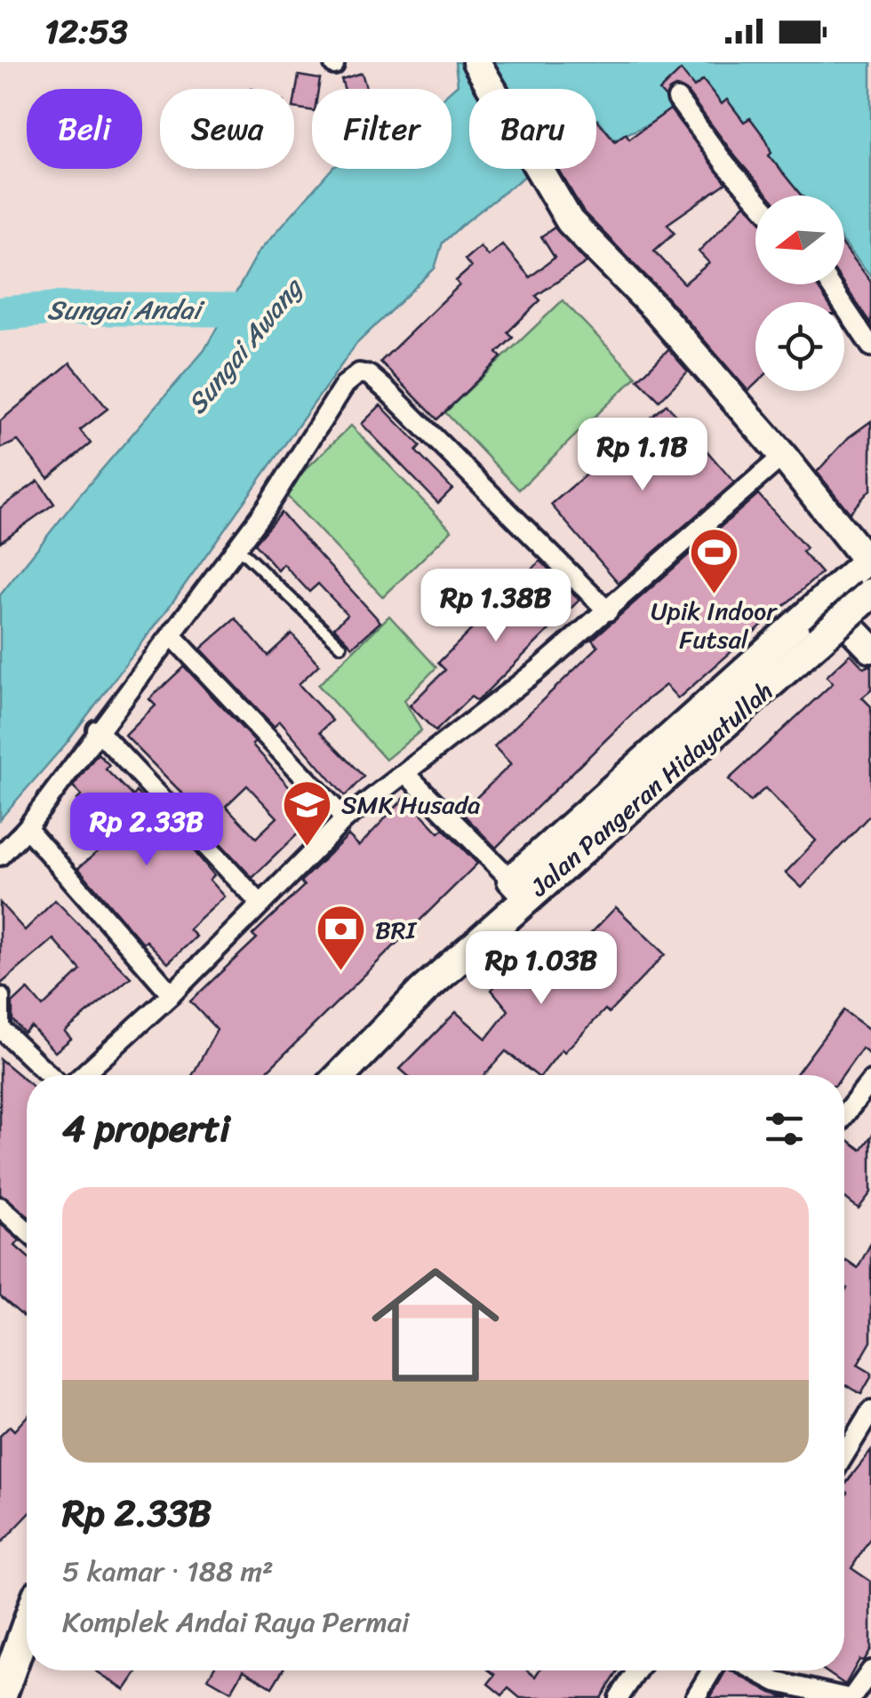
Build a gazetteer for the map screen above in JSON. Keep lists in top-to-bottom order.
{
  "streets": {
    "main road": ["Jalan Pangeran Hidayatullah"]
  },
  "water": ["Sungai Andai", "Sungai Awang"],
  "places": {
    "sports": ["Upik Indoor Futsal"],
    "school or university": ["SMK Husada"],
    "bank": ["BRI"]
  },
  "north": "left",
  "page": {
    "status": "12:53",
    "chip": [
      "Beli",
      "Sewa",
      "Filter",
      "Baru"
    ],
    "price": [
      "Rp 1.1B",
      "Rp 1.38B",
      "Rp 2.33B",
      "Rp 1.03B"
    ],
    "heading": "4 properti",
    "list": [
      {
        "name": "Rp 2.33B",
        "note": "5 kamar · 188 m² · Komplek Andai Raya Permai"
      }
    ]
  }
}
